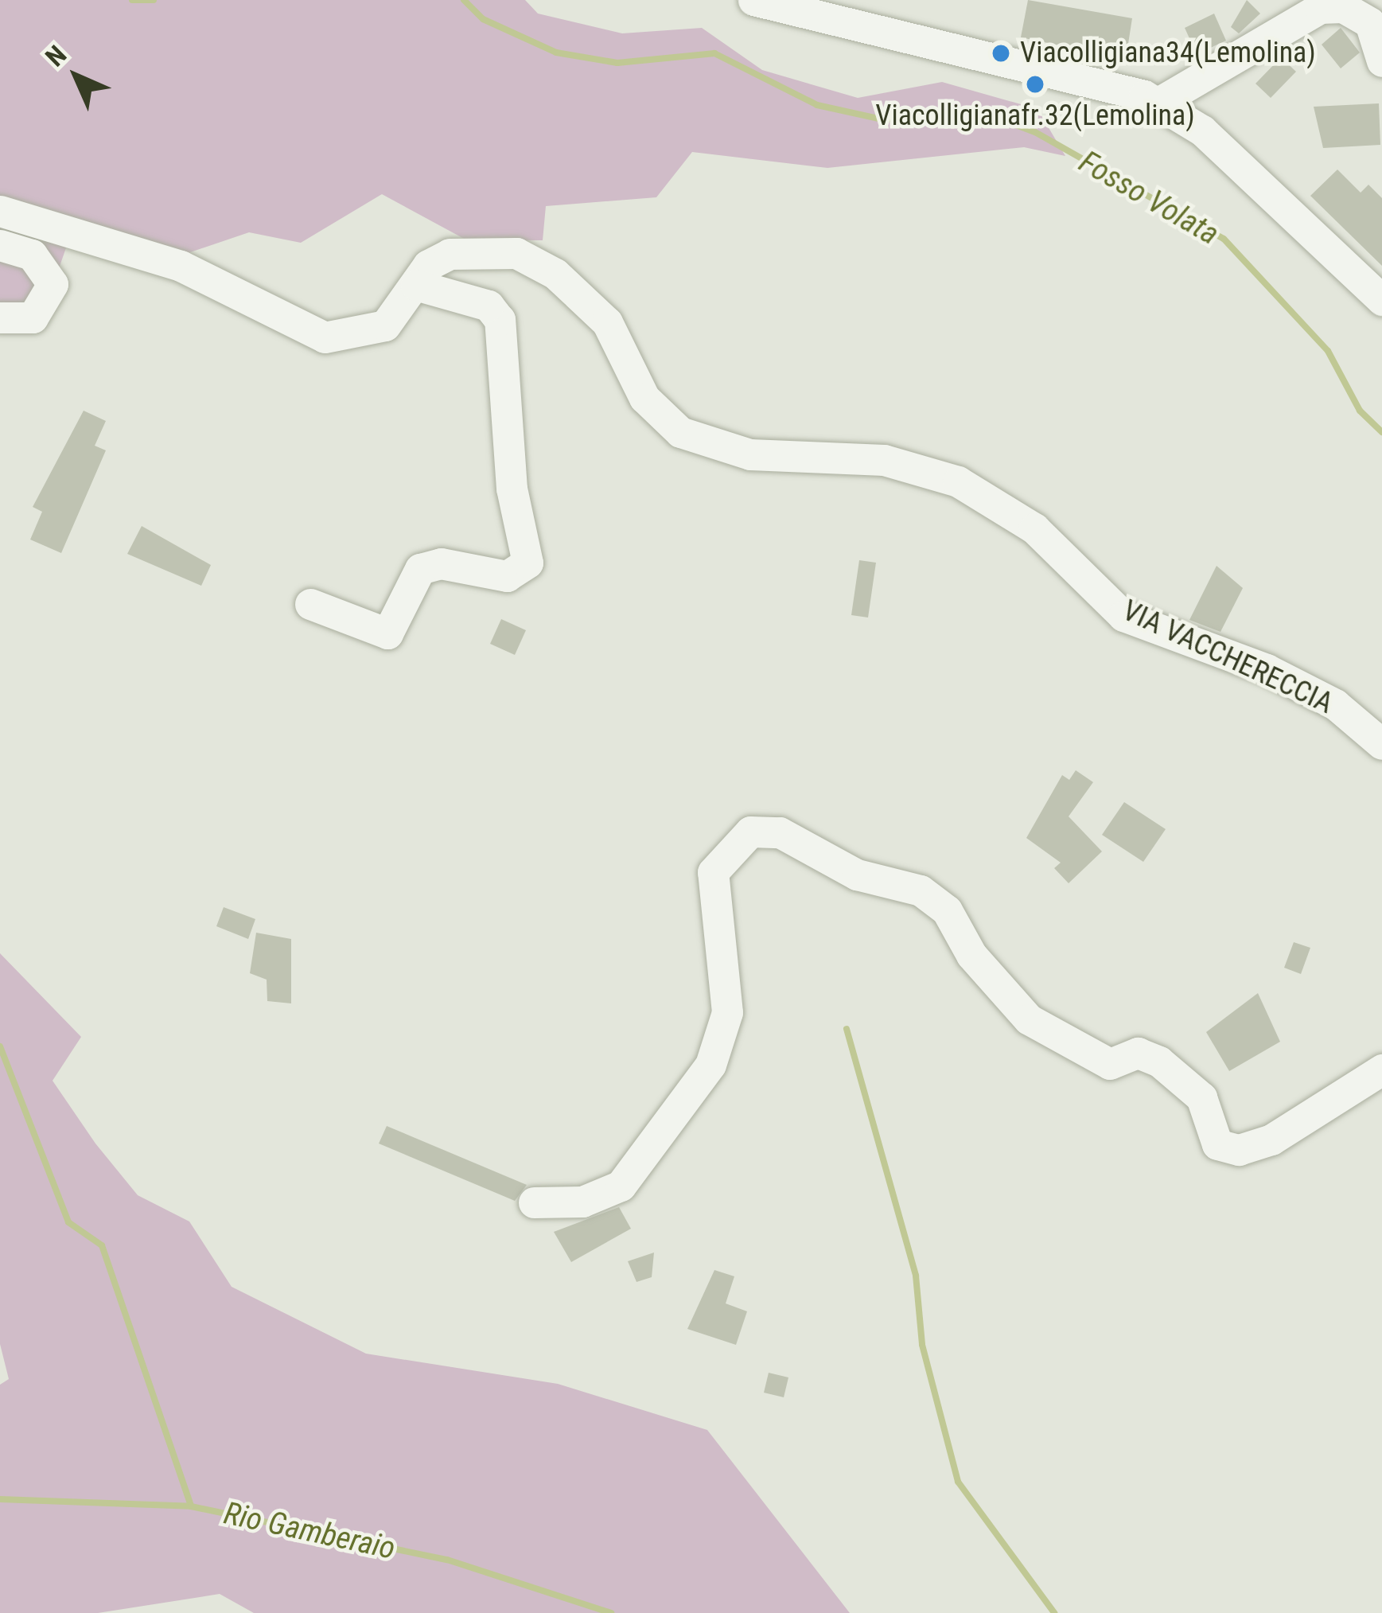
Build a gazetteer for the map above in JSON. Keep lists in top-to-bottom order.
{
  "streets": {
    "street": ["VIA VACCHERECCIA"]
  },
  "water": ["Fosso Volata", "Rio Gamberaio"],
  "places": ["Viacolligiana34(Lemolina)", "Viacolligianafr.32(Lemolina)"],
  "north": "top left"
}
